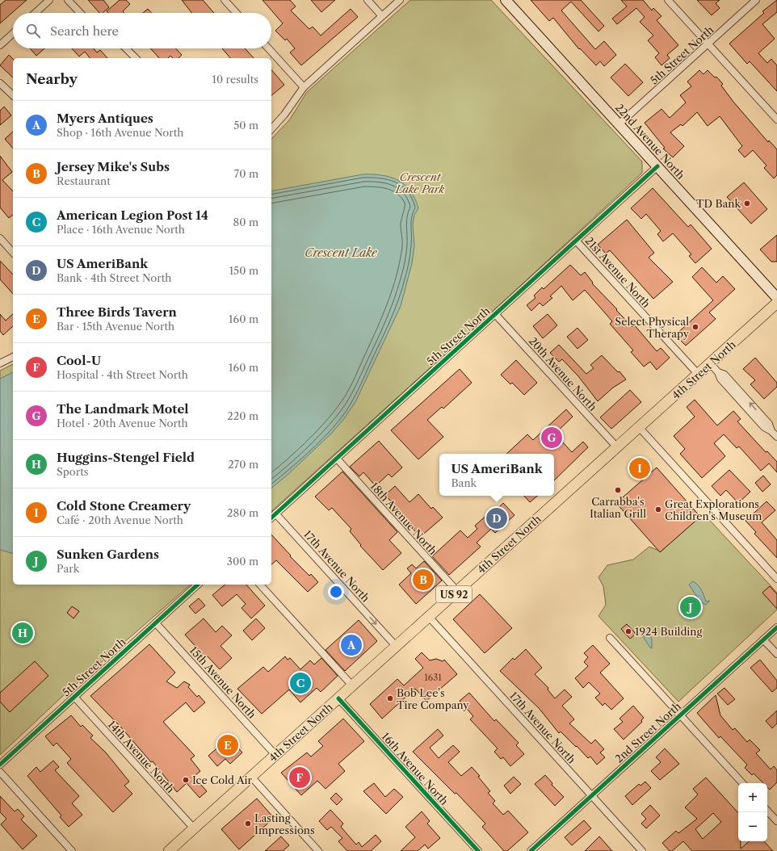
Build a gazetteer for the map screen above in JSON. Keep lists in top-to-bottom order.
{
  "streets": {
    "main road": ["22nd Avenue North", "4th Street North", "US 92"],
    "street": [
      "5th Street North",
      "21st Avenue North",
      "20th Avenue North",
      "18th Avenue North",
      "17th Avenue North",
      "15th Avenue North",
      "2nd Street North",
      "14th Avenue North",
      "16th Avenue North"
    ]
  },
  "crossings": [
    ["5th Street North", "22nd Avenue North"],
    ["5th Street North", "21st Avenue North"],
    ["5th Street North", "20th Avenue North"],
    ["5th Street North", "18th Avenue North"],
    ["5th Street North", "17th Avenue North"],
    ["5th Street North", "15th Avenue North"],
    ["5th Street North", "14th Avenue North"],
    ["21st Avenue North", "4th Street North"],
    ["4th Street North", "20th Avenue North"],
    ["4th Street North", "18th Avenue North"],
    ["4th Street North", "17th Avenue North"],
    ["4th Street North", "15th Avenue North"],
    ["4th Street North", "14th Avenue North"],
    ["4th Street North", "16th Avenue North"],
    ["17th Avenue North", "2nd Street North"]
  ],
  "one_way": ["17th Avenue North"],
  "water": ["Crescent Lake"],
  "parks": ["Crescent Lake Park"],
  "places": [
    "TD Bank",
    "Select Physical Therapy",
    "Carrabba's Italian Grill",
    "Great Explorations Children's Museum",
    "1924 Building",
    "Bob Lee's Tire Company",
    "Ice Cold Air",
    "Lasting Impressions"
  ],
  "house_numbers": ["1631"],
  "page": {
    "search": "Search here",
    "heading": ["Nearby", "10 results"],
    "list": [
      {
        "mark": "A",
        "name": "Myers Antiques",
        "note": "Shop · 16th Avenue North",
        "value": "50 m"
      },
      {
        "mark": "B",
        "name": "Jersey Mike's Subs",
        "note": "Restaurant",
        "value": "70 m"
      },
      {
        "mark": "C",
        "name": "American Legion Post 14",
        "note": "Place · 16th Avenue North",
        "value": "80 m"
      },
      {
        "mark": "D",
        "name": "US AmeriBank",
        "note": "Bank · 4th Street North",
        "value": "150 m"
      },
      {
        "mark": "E",
        "name": "Three Birds Tavern",
        "note": "Bar · 15th Avenue North",
        "value": "160 m"
      },
      {
        "mark": "F",
        "name": "Cool-U",
        "note": "Hospital · 4th Street North",
        "value": "160 m"
      },
      {
        "mark": "G",
        "name": "The Landmark Motel",
        "note": "Hotel · 20th Avenue North",
        "value": "220 m"
      },
      {
        "mark": "H",
        "name": "Huggins-Stengel Field",
        "note": "Sports",
        "value": "270 m"
      },
      {
        "mark": "I",
        "name": "Cold Stone Creamery",
        "note": "Café · 20th Avenue North",
        "value": "280 m"
      },
      {
        "mark": "J",
        "name": "Sunken Gardens",
        "note": "Park",
        "value": "300 m"
      }
    ],
    "pins": [
      "G",
      "I",
      "D",
      "B",
      "J",
      "H",
      "A",
      "C",
      "E",
      "F"
    ],
    "popup": ["US AmeriBank", "Bank"],
    "map_buttons": ["+", "−"]
  }
}
